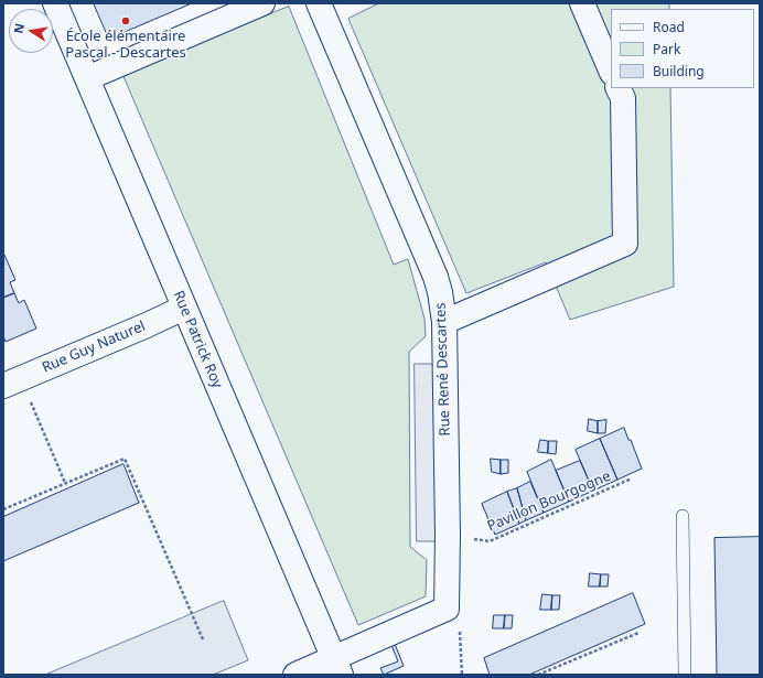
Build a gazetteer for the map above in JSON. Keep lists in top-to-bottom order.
{
  "streets": {
    "street": ["Rue Patrick Roy", "Rue Guy Naturel", "Rue René Descartes"],
    "path": ["Pavillon Bourgogne"]
  },
  "crossings": [
    ["Rue Patrick Roy", "Rue Guy Naturel"],
    ["Rue René Descartes", "Pavillon Bourgogne"]
  ],
  "places": ["École élémentaire Pascal - Descartes"],
  "legend": ["Road", "Park", "Building"],
  "north": "left"
}
